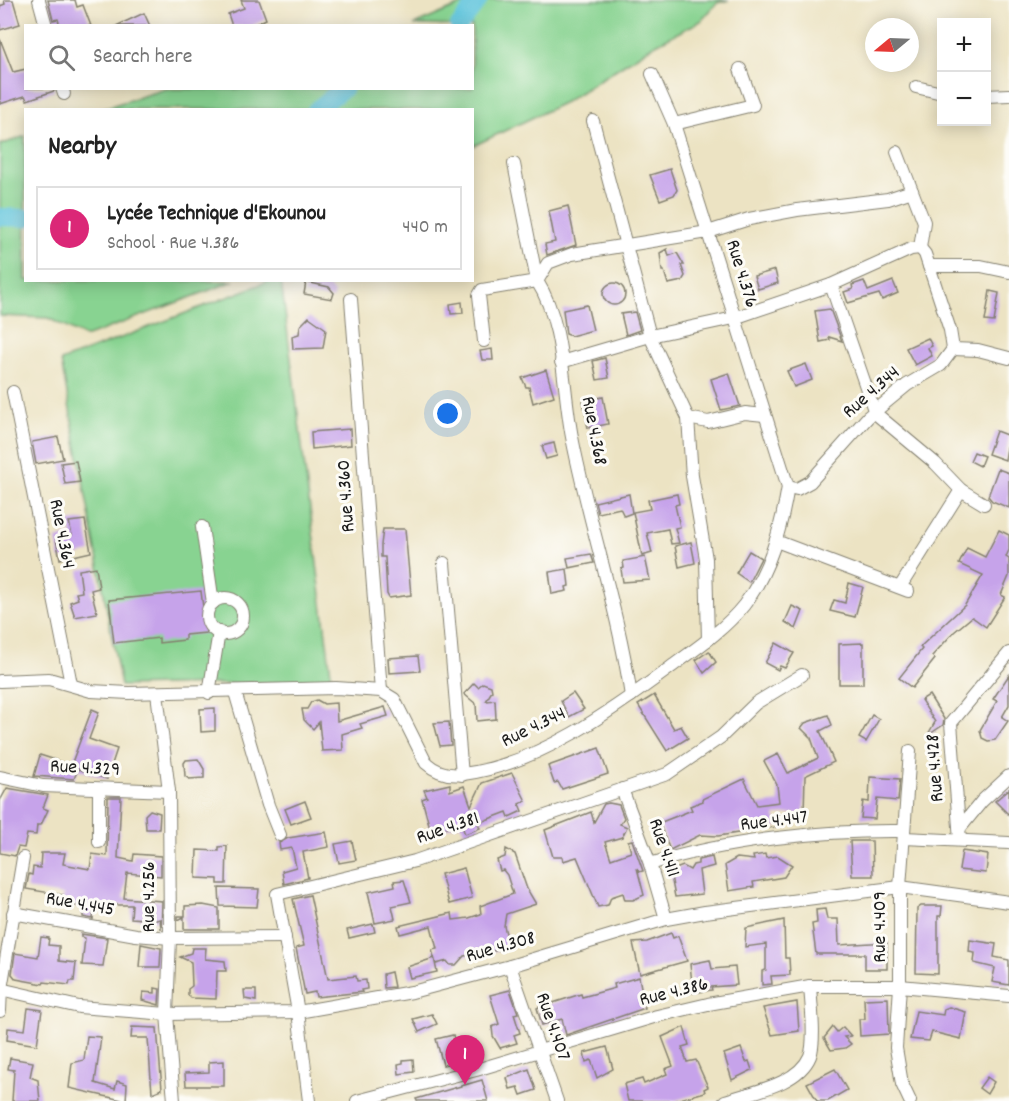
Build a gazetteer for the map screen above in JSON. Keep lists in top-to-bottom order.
{
  "streets": {
    "street": [
      "Rue 4.376",
      "Rue 4.344",
      "Rue 4.368",
      "Rue 4.360",
      "Rue 4.364",
      "Rue 4.428",
      "Rue 4.329",
      "Rue 4.447",
      "Rue 4.381",
      "Rue 4.411",
      "Rue 4.256",
      "Rue 4.445",
      "Rue 4.409",
      "Rue 4.308",
      "Rue 4.386",
      "Rue 4.407"
    ]
  },
  "crossings": [
    ["Rue 4.376", "Rue 4.344"],
    ["Rue 4.344", "Rue 4.368"],
    ["Rue 4.344", "Rue 4.360"],
    ["Rue 4.428", "Rue 4.447"],
    ["Rue 4.329", "Rue 4.256"],
    ["Rue 4.447", "Rue 4.411"],
    ["Rue 4.447", "Rue 4.409"],
    ["Rue 4.381", "Rue 4.411"],
    ["Rue 4.381", "Rue 4.445"],
    ["Rue 4.381", "Rue 4.308"],
    ["Rue 4.411", "Rue 4.308"],
    ["Rue 4.256", "Rue 4.445"],
    ["Rue 4.256", "Rue 4.308"],
    ["Rue 4.409", "Rue 4.308"],
    ["Rue 4.409", "Rue 4.386"],
    ["Rue 4.308", "Rue 4.407"],
    ["Rue 4.386", "Rue 4.407"]
  ],
  "north": "left",
  "page": {
    "map_buttons": ["+", "−"],
    "search": "Search here",
    "heading": "Nearby",
    "list": [
      {
        "mark": "1",
        "name": "Lycée Technique d'Ekounou",
        "note": "School · Rue 4.386",
        "value": "440 m"
      }
    ],
    "pins": "1"
  }
}
